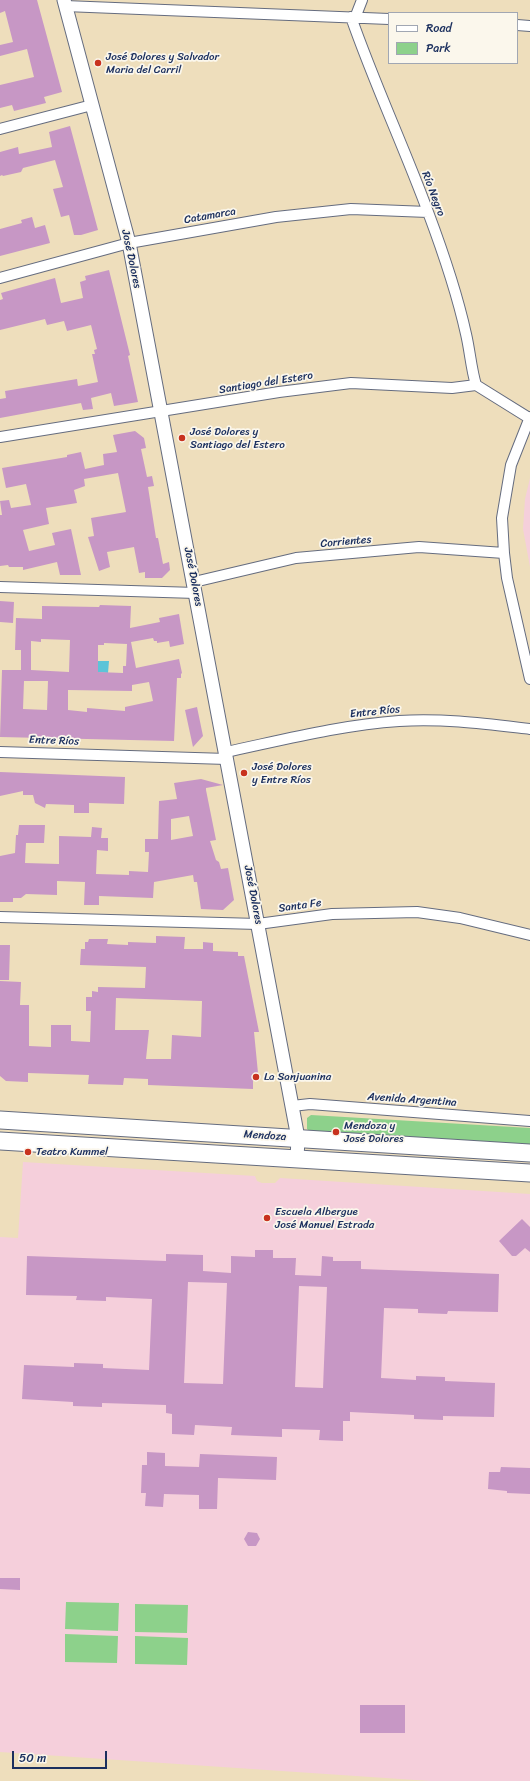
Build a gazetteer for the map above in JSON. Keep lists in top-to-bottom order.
{
  "streets": {
    "main road": ["Mendoza"],
    "street": [
      "Río Negro",
      "Catamarca",
      "José Dolores",
      "Santiago del Estero",
      "Corrientes",
      "Entre Ríos",
      "Santa Fe",
      "Avenida Argentina"
    ]
  },
  "crossings": [
    ["Río Negro", "Catamarca"],
    ["Río Negro", "Santiago del Estero"],
    ["Catamarca", "José Dolores"],
    ["José Dolores", "Santiago del Estero"],
    ["José Dolores", "Corrientes"],
    ["José Dolores", "Entre Ríos"],
    ["José Dolores", "Santa Fe"],
    ["José Dolores", "Avenida Argentina"],
    ["José Dolores", "Mendoza"]
  ],
  "places": [
    "José Dolores y Salvador Maria del Carril",
    "José Dolores y Santiago del Estero",
    "José Dolores y Entre Ríos",
    "La Sanjuanina",
    "Mendoza y José Dolores",
    "Teatro Kummel",
    "Escuela Albergue José Manuel Estrada"
  ],
  "legend": ["Road", "Park"],
  "scale_bar": "50 m"
}
